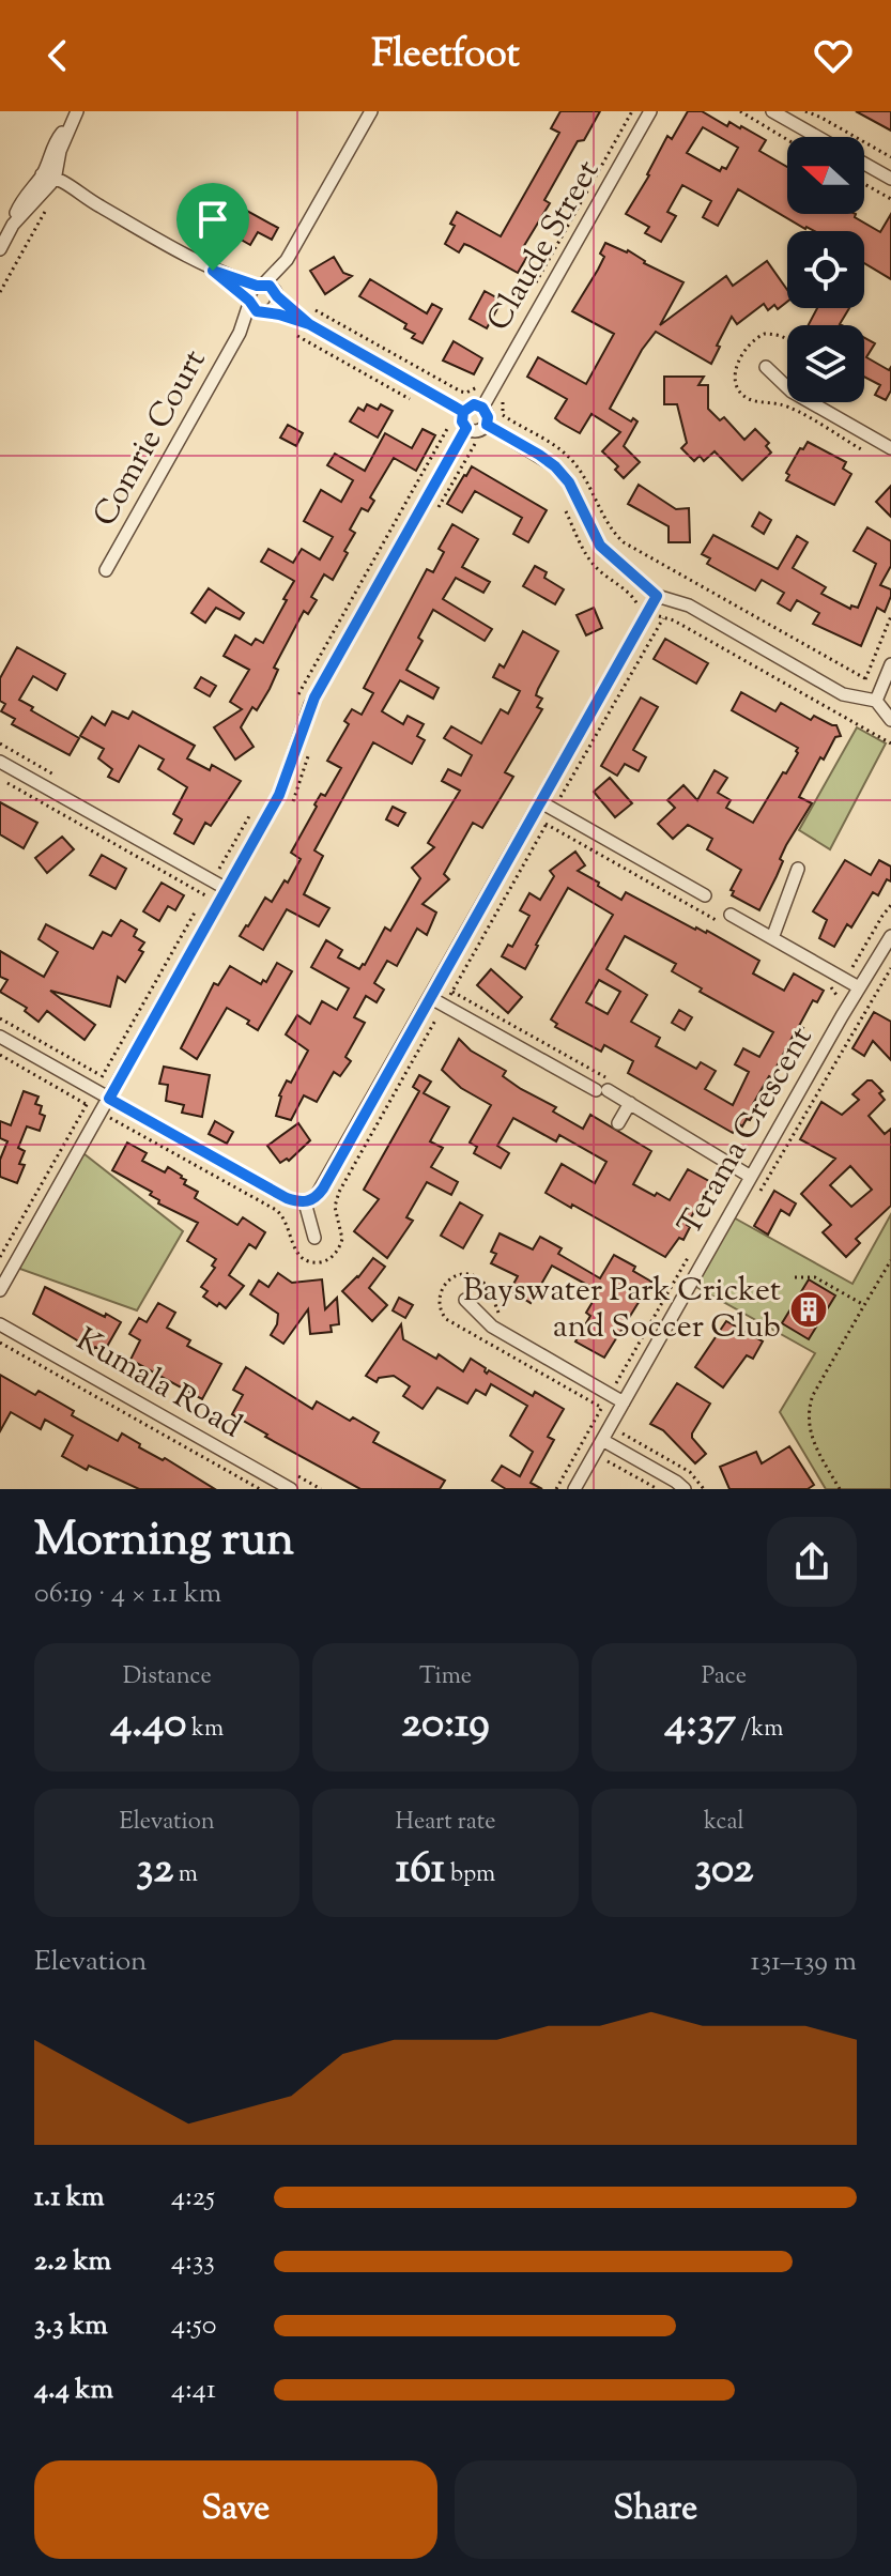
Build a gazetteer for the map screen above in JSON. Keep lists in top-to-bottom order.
{
  "streets": {
    "street": [
      "Claude Street",
      "Comrie Court",
      "Terama Crescent",
      "Kumala Road"
    ]
  },
  "places": {
    "building": ["Bayswater Park Cricket and Soccer Club"]
  },
  "north": "left",
  "page": {
    "header": "Fleetfoot",
    "heading": ["Morning run", "06:19 · 4 × 1.1 km"],
    "stats": [
      ["Distance", "4.40 km"],
      ["Time", "20:19"],
      ["Pace", "4:37 /km"],
      ["Elevation", "32 m"],
      ["Heart rate", "161 bpm"],
      ["kcal", "302"]
    ],
    "chart": ["Elevation", "131–139 m"],
    "list": [
      {
        "name": "1.1 km",
        "note": "4:25"
      },
      {
        "name": "2.2 km",
        "note": "4:33"
      },
      {
        "name": "3.3 km",
        "note": "4:50"
      },
      {
        "name": "4.4 km",
        "note": "4:41"
      }
    ],
    "buttons": ["Save", "Share"]
  }
}
